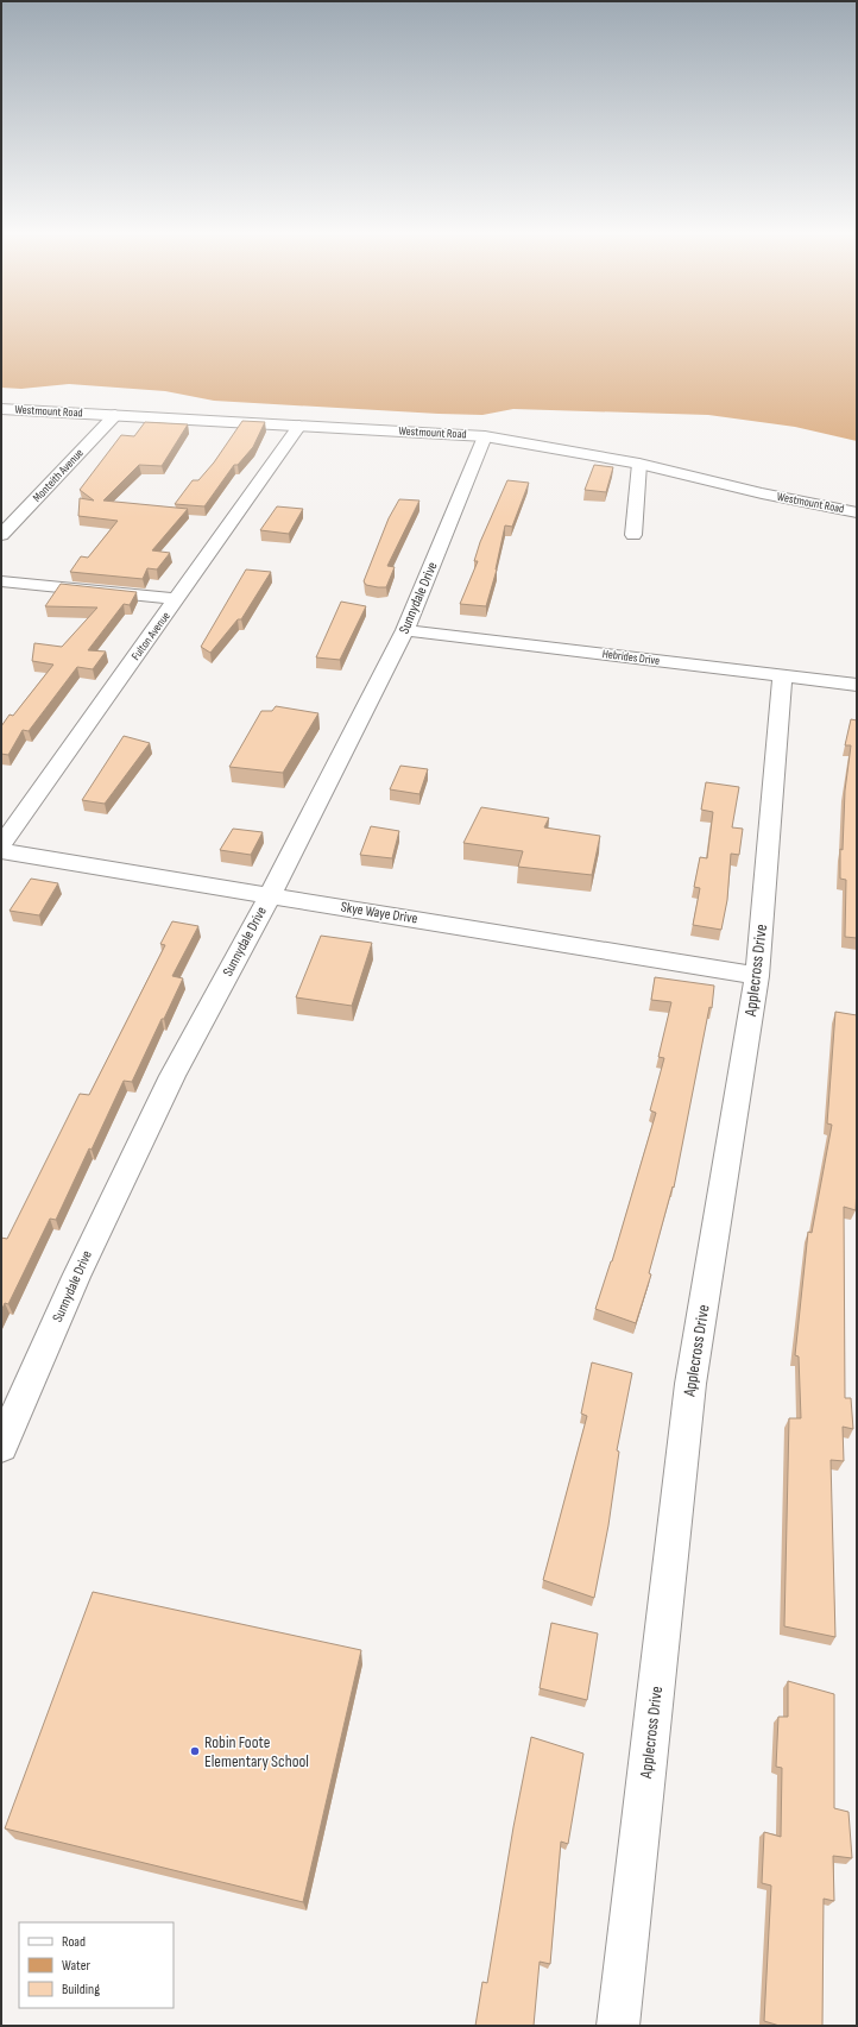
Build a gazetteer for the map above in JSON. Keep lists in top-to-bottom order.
{
  "streets": {
    "main road": ["Westmount Road"],
    "street": [
      "Monteith Avenue",
      "Sunnydale Drive",
      "Fulton Avenue",
      "Hebrides Drive",
      "Skye Waye Drive",
      "Applecross Drive"
    ]
  },
  "crossings": [
    ["Westmount Road", "Monteith Avenue"],
    ["Westmount Road", "Sunnydale Drive"],
    ["Westmount Road", "Fulton Avenue"],
    ["Sunnydale Drive", "Hebrides Drive"],
    ["Sunnydale Drive", "Skye Waye Drive"],
    ["Hebrides Drive", "Applecross Drive"],
    ["Skye Waye Drive", "Applecross Drive"]
  ],
  "places": ["Robin Foote Elementary School"],
  "legend": ["Road", "Water", "Building"]
}
